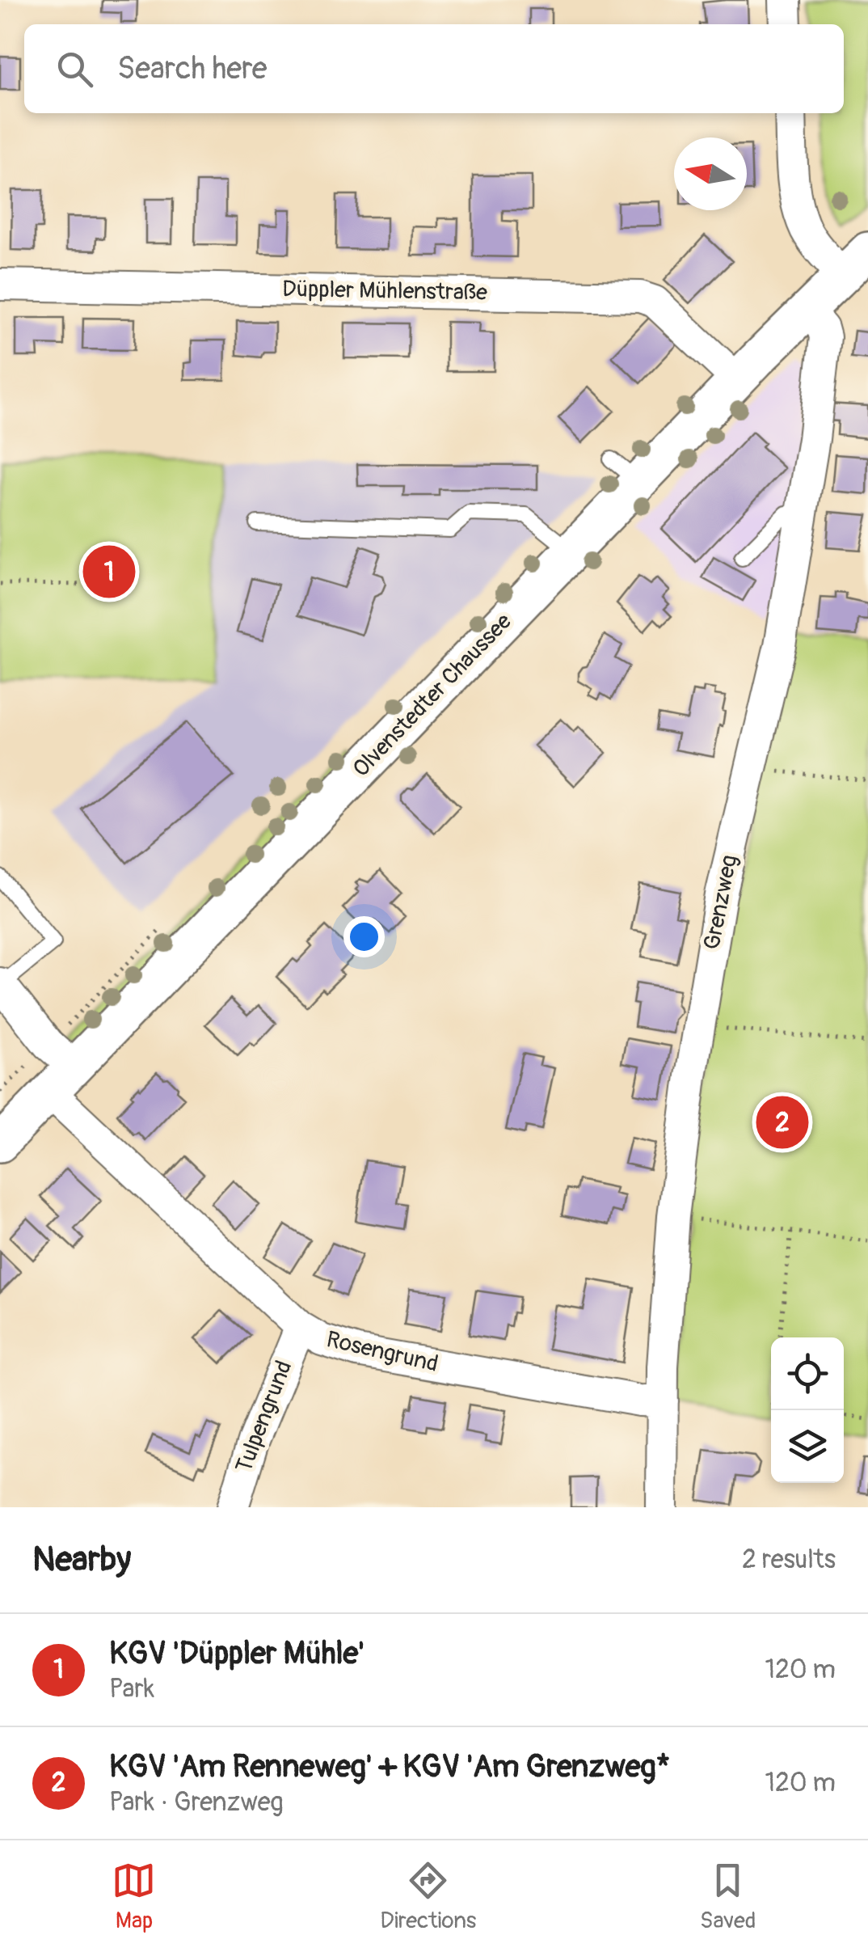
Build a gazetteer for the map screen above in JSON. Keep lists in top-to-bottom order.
{
  "streets": {
    "street": [
      "Düppler Mühlenstraße",
      "Olvenstedter Chaussee",
      "Grenzweg",
      "Rosengrund",
      "Tulpengrund"
    ]
  },
  "crossings": [
    ["Düppler Mühlenstraße", "Olvenstedter Chaussee"],
    ["Olvenstedter Chaussee", "Grenzweg"],
    ["Olvenstedter Chaussee", "Rosengrund"],
    ["Grenzweg", "Rosengrund"],
    ["Rosengrund", "Tulpengrund"]
  ],
  "north": "left",
  "page": {
    "search": "Search here",
    "pins": ["1", "2"],
    "heading": ["Nearby", "2 results"],
    "list": [
      {
        "mark": "1",
        "name": "KGV 'Düppler Mühle'",
        "note": "Park",
        "value": "120 m"
      },
      {
        "mark": "2",
        "name": "KGV 'Am Renneweg' + KGV 'Am Grenzweg*",
        "note": "Park · Grenzweg",
        "value": "120 m"
      }
    ],
    "nav": ["Map", "Directions", "Saved"]
  }
}
